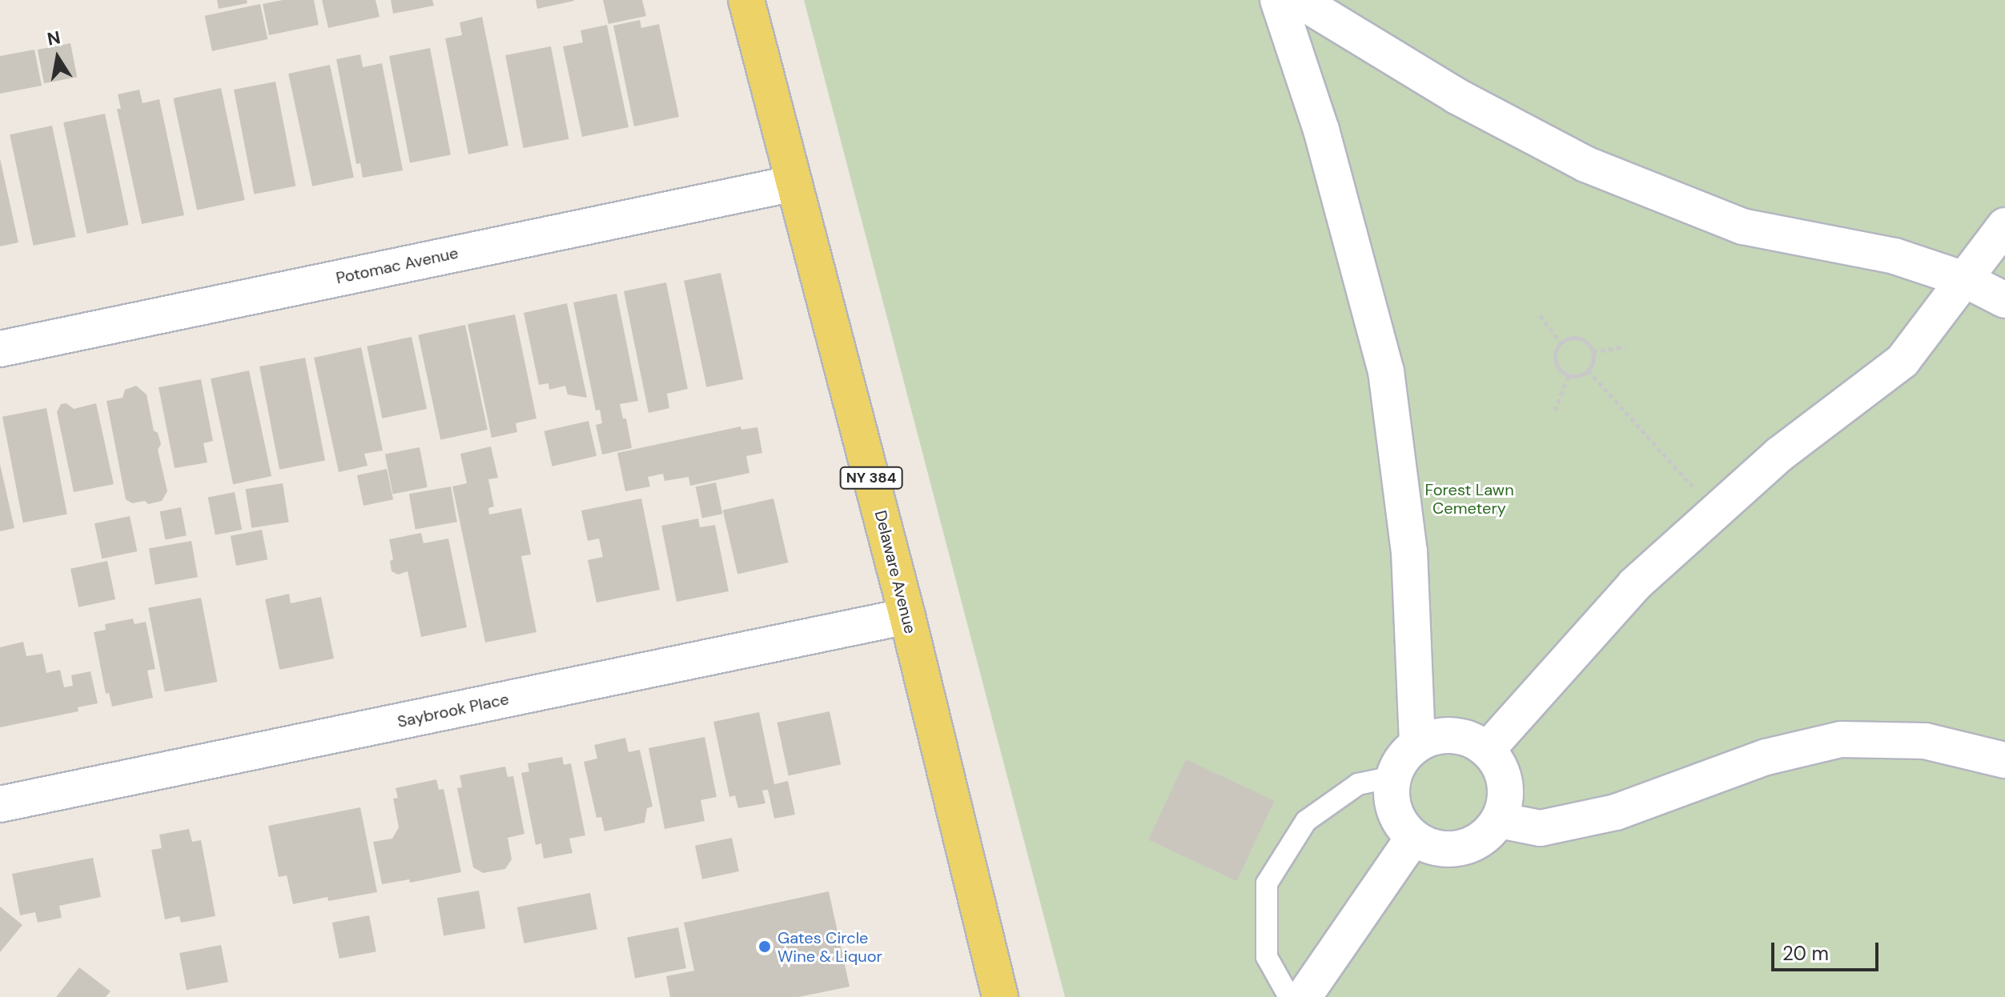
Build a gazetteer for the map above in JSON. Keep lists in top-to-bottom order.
{
  "streets": {
    "main road": ["NY 384", "Delaware Avenue"],
    "street": ["Potomac Avenue", "Saybrook Place"]
  },
  "crossings": [
    ["Potomac Avenue", "Delaware Avenue"],
    ["Delaware Avenue", "Saybrook Place"]
  ],
  "parks": ["Forest Lawn Cemetery"],
  "places": ["Gates Circle Wine & Liquor"],
  "scale_bar": "20 m",
  "north": "top"
}
